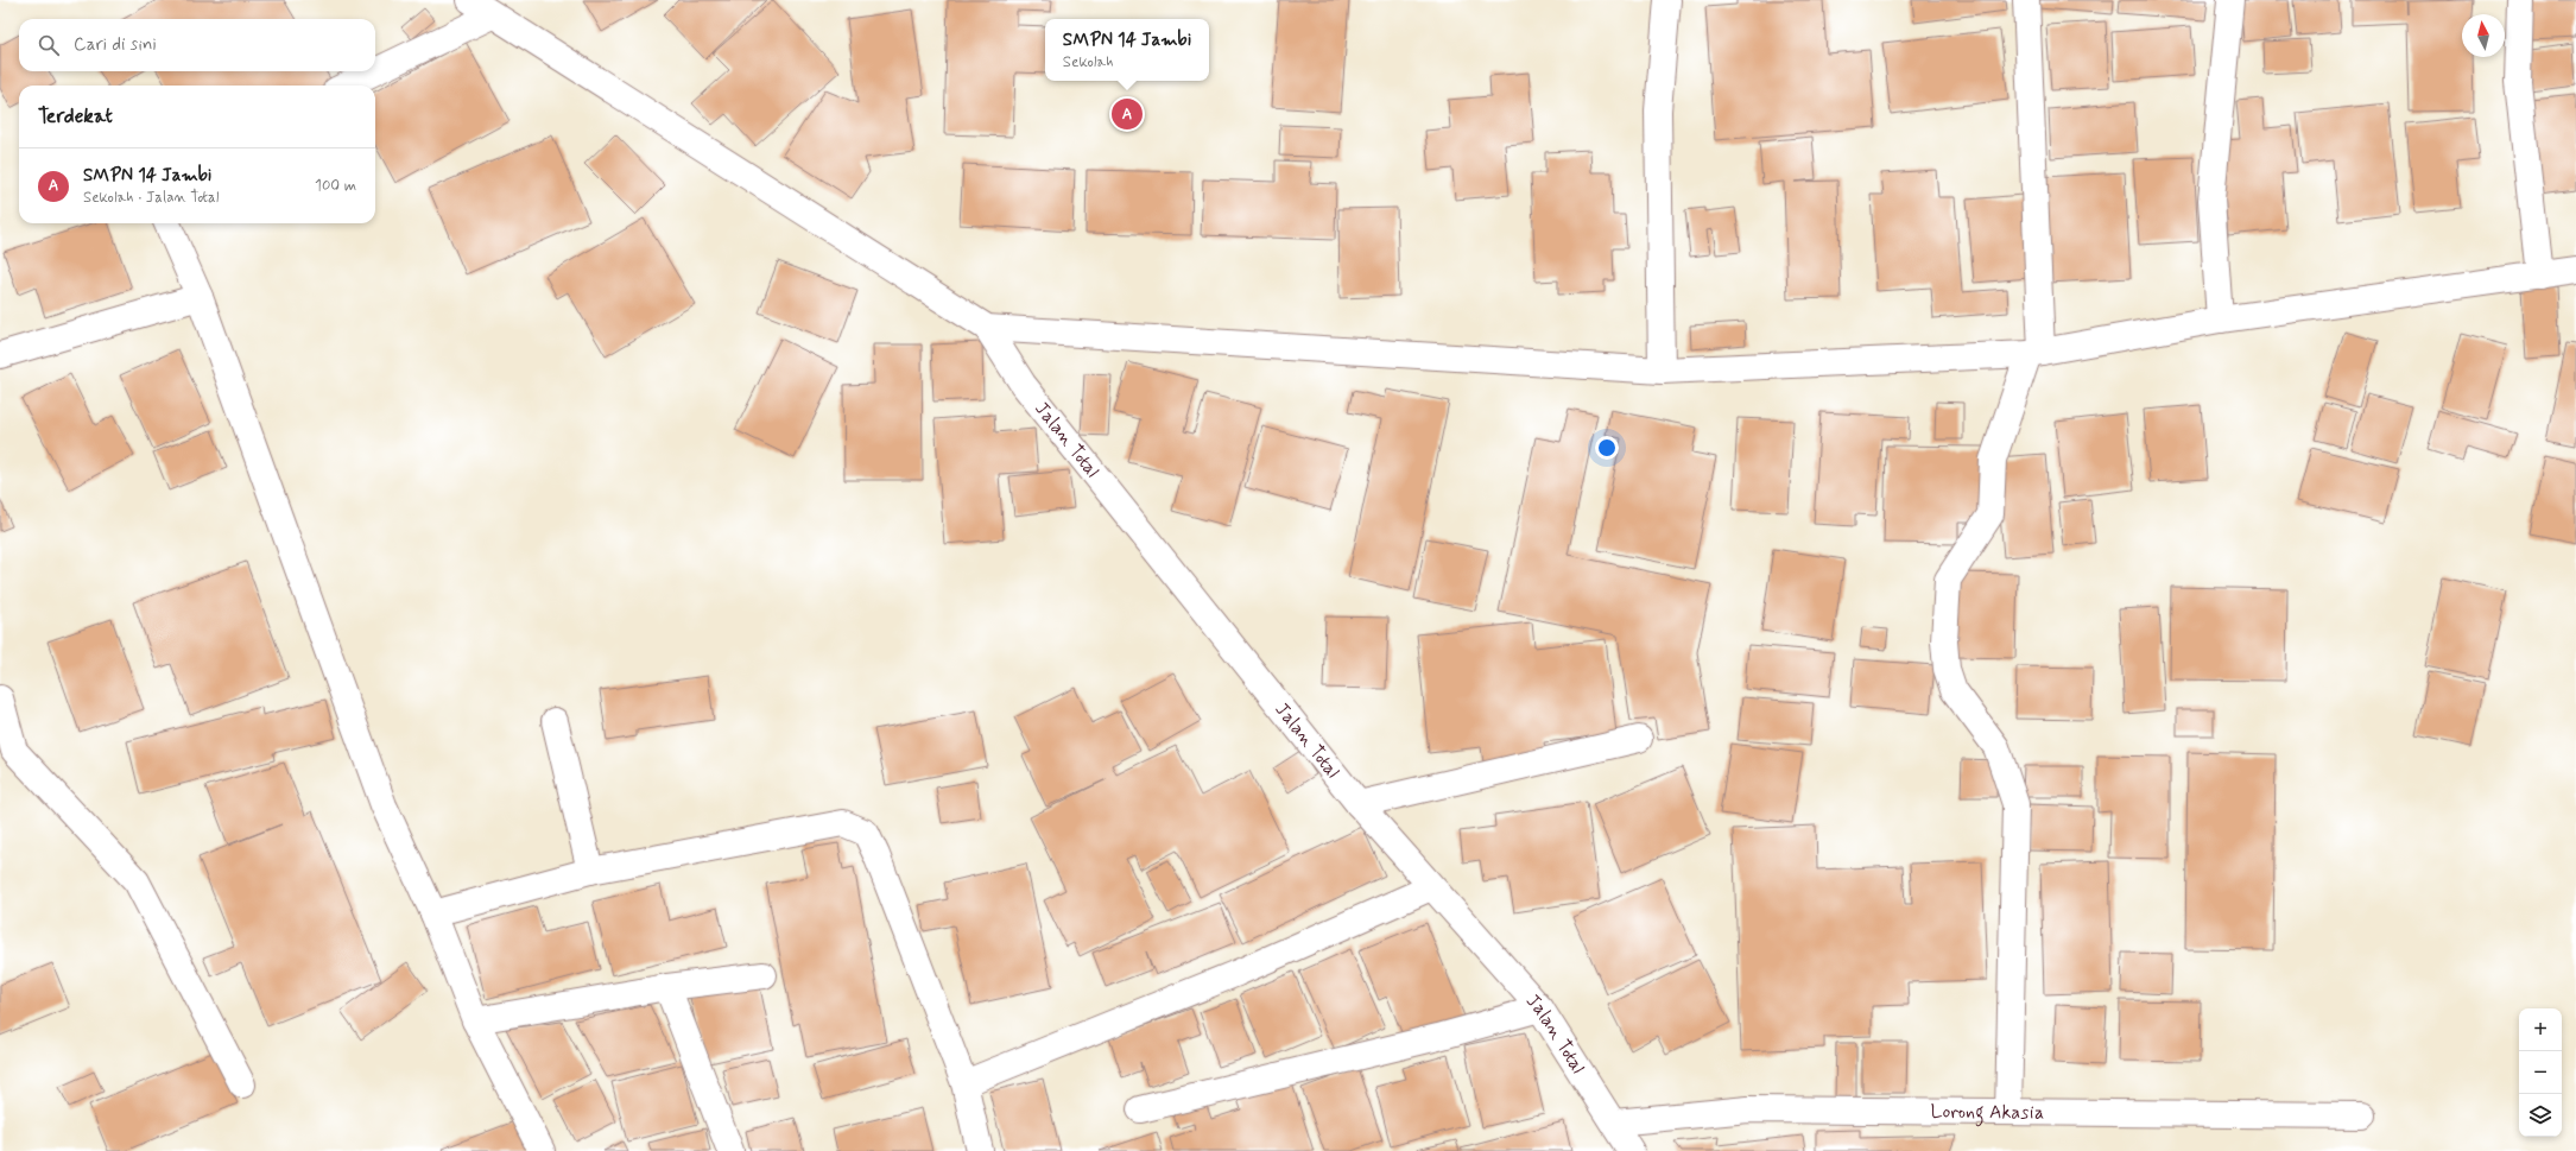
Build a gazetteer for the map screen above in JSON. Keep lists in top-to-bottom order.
{
  "streets": {
    "street": ["Jalan Total", "Lorong Akasia"]
  },
  "crossings": [
    ["Jalan Total", "Lorong Akasia"]
  ],
  "north": "top",
  "page": {
    "popup": ["SMPN 14 Jambi", "Sekolah"],
    "search": "Cari di sini",
    "heading": "Terdekat",
    "pins": "A",
    "list": [
      {
        "mark": "A",
        "name": "SMPN 14 Jambi",
        "note": "Sekolah · Jalan Total",
        "value": "100 m"
      }
    ],
    "map_buttons": ["+", "−"]
  }
}
